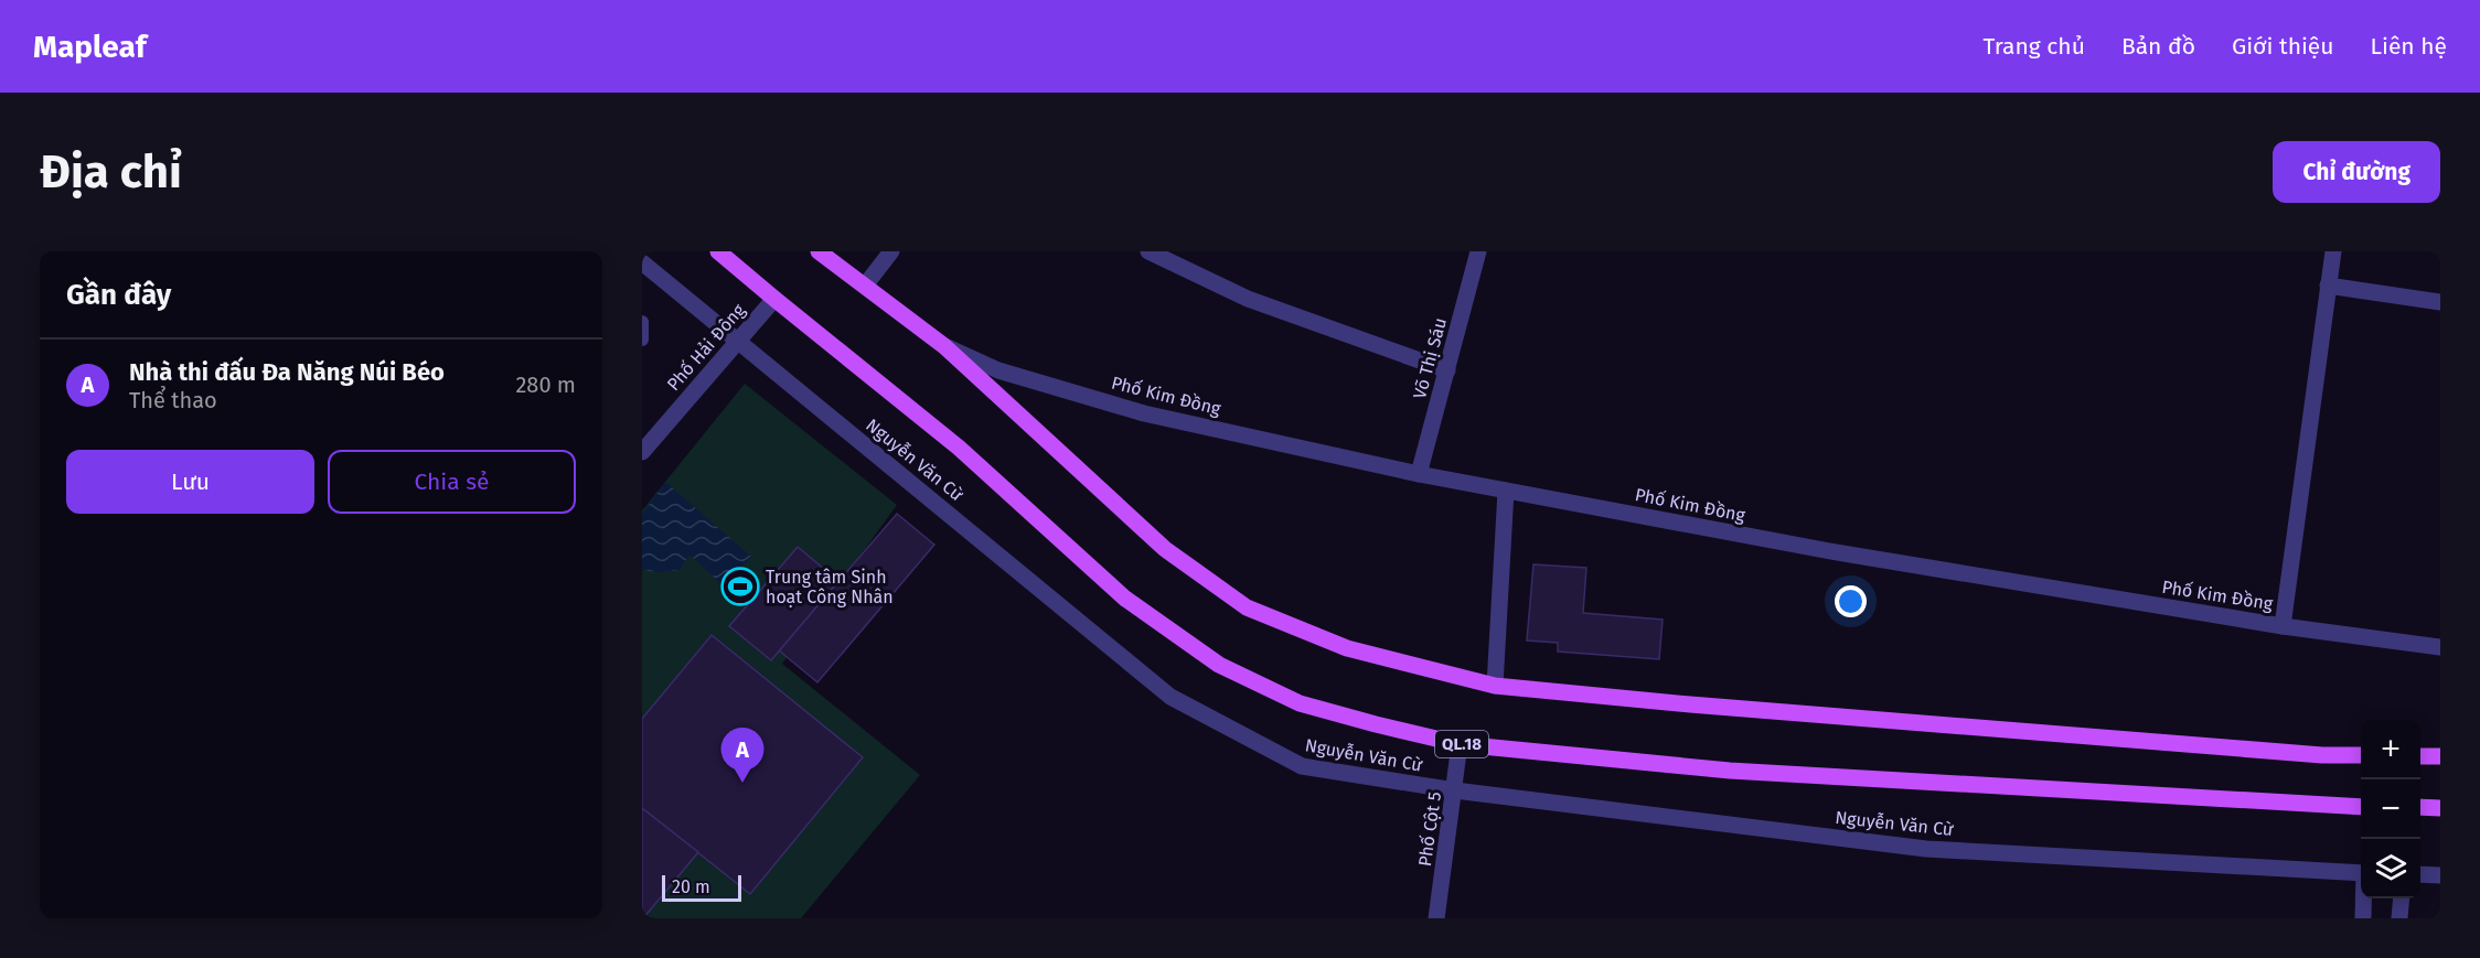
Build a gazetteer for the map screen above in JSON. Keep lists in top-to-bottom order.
{
  "streets": {
    "main road": ["Nguyễn Văn Cừ", "QL.18"],
    "street": [
      "Phố Hải Đông",
      "Võ Thị Sáu",
      "Phố Kim Đồng",
      "Phố Cột 5"
    ]
  },
  "crossings": [
    ["Phố Hải Đông", "Nguyễn Văn Cừ"],
    ["Võ Thị Sáu", "Phố Kim Đồng"],
    ["Nguyễn Văn Cừ", "Phố Cột 5"]
  ],
  "places": {
    "sports": ["Trung tâm Sinh hoạt Công Nhân"]
  },
  "scale_bar": "20 m",
  "page": {
    "header": "Mapleaf",
    "nav": [
      "Trang chủ",
      "Bản đồ",
      "Giới thiệu",
      "Liên hệ"
    ],
    "buttons": [
      "Chỉ đường",
      ["Lưu", "Chia sẻ"]
    ],
    "title": "Địa chỉ",
    "heading": "Gần đây",
    "list": [
      {
        "mark": "A",
        "name": "Nhà thi đấu Đa Năng Núi Béo",
        "note": "Thể thao",
        "value": "280 m"
      }
    ],
    "map_buttons": ["+", "−"],
    "pins": "A",
    "scale": "20 m"
  }
}
